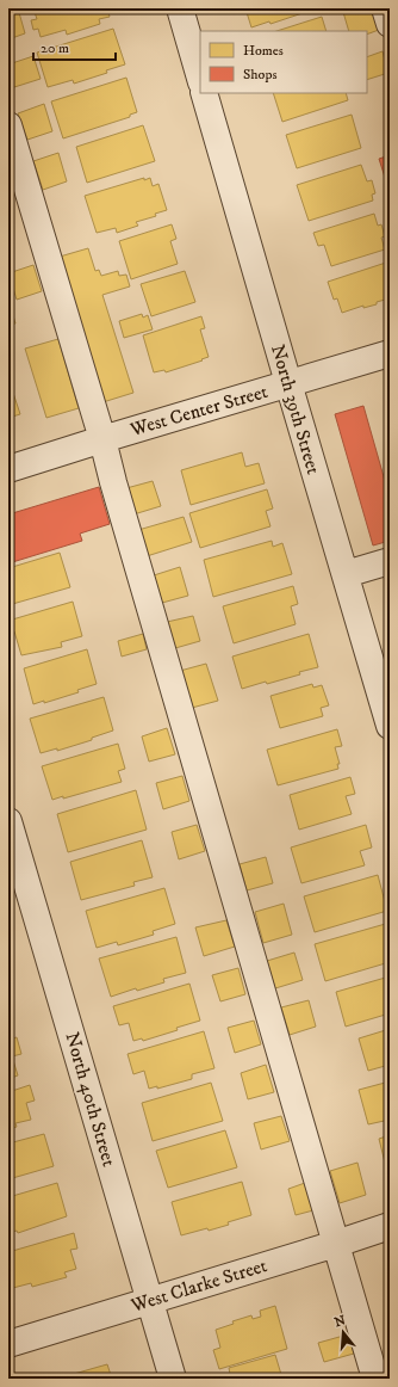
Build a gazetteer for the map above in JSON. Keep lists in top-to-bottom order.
{
  "streets": {
    "street": [
      "North 39th Street",
      "West Center Street",
      "North 40th Street",
      "West Clarke Street"
    ]
  },
  "crossings": [
    ["North 39th Street", "West Center Street"],
    ["North 40th Street", "West Clarke Street"]
  ],
  "legend": ["Homes", "Shops"],
  "scale_bar": "20 m",
  "north": "top"
}
